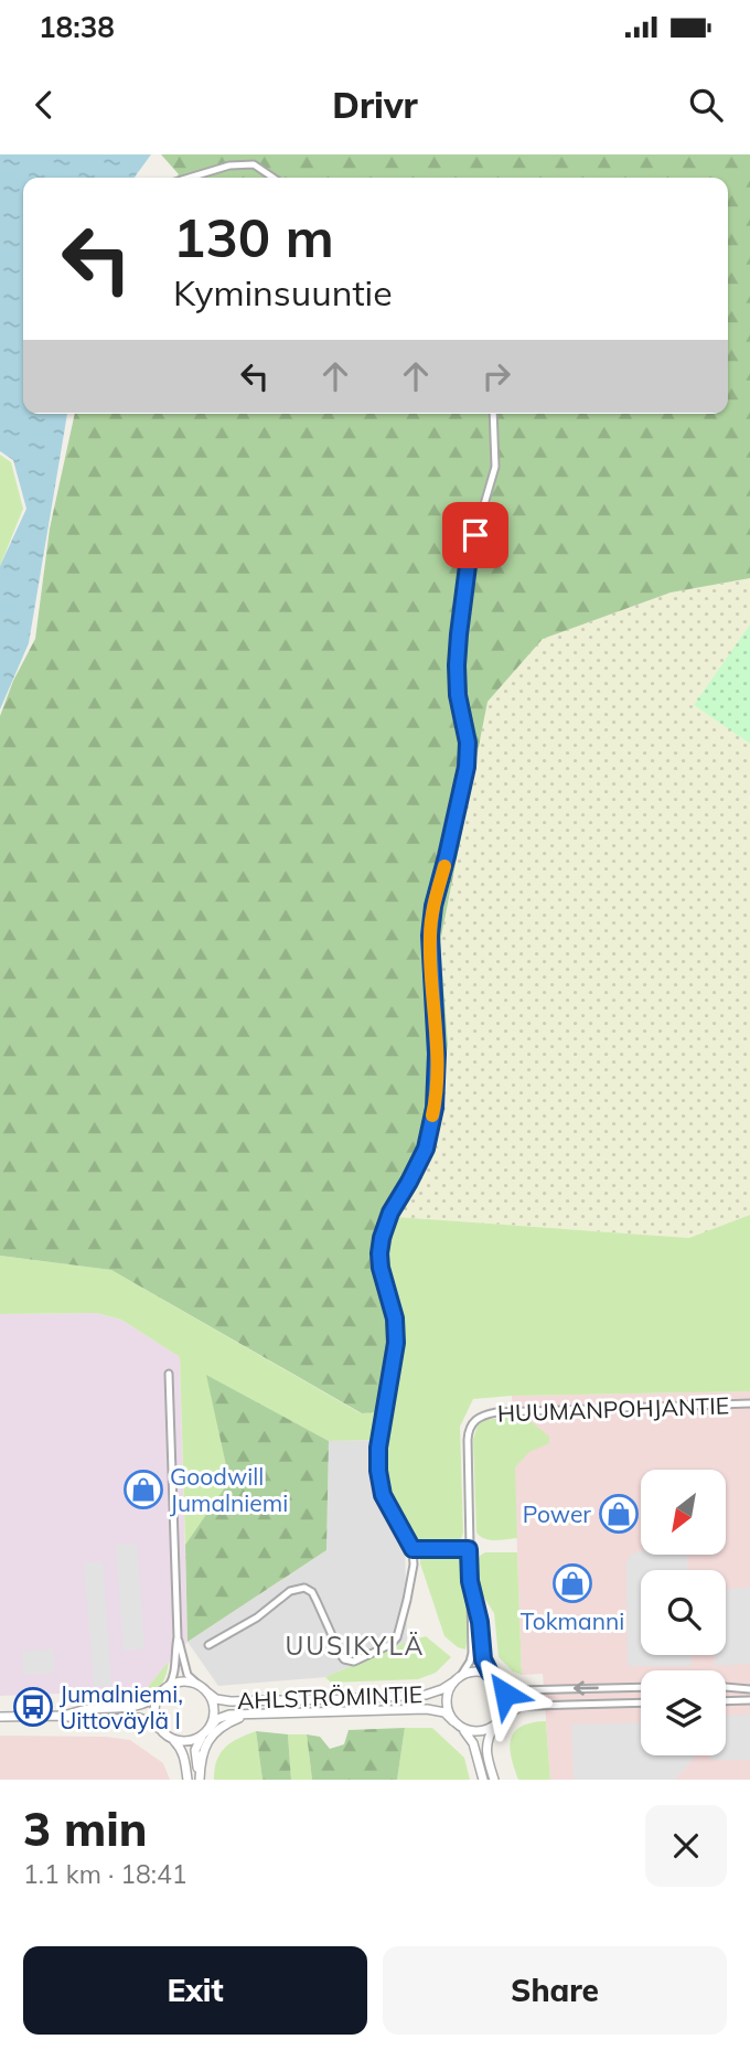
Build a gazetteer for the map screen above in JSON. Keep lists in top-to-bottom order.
{
  "streets": {
    "street": ["HUUMANPOHJANTIE", "AHLSTRÖMINTIE"]
  },
  "districts": ["UUSIKYLÄ"],
  "places": {
    "shop": ["Goodwill Jumalniemi", "Power", "Tokmanni"],
    "bus stop": ["Jumalniemi, Uittoväylä I"]
  },
  "north": "bottom left",
  "page": {
    "status": "18:38",
    "header": "Drivr",
    "turn": ["130 m", "Kyminsuuntie"],
    "heading": ["3 min", "1.1 km · 18:41"],
    "buttons": ["Exit", "Share"]
  }
}
